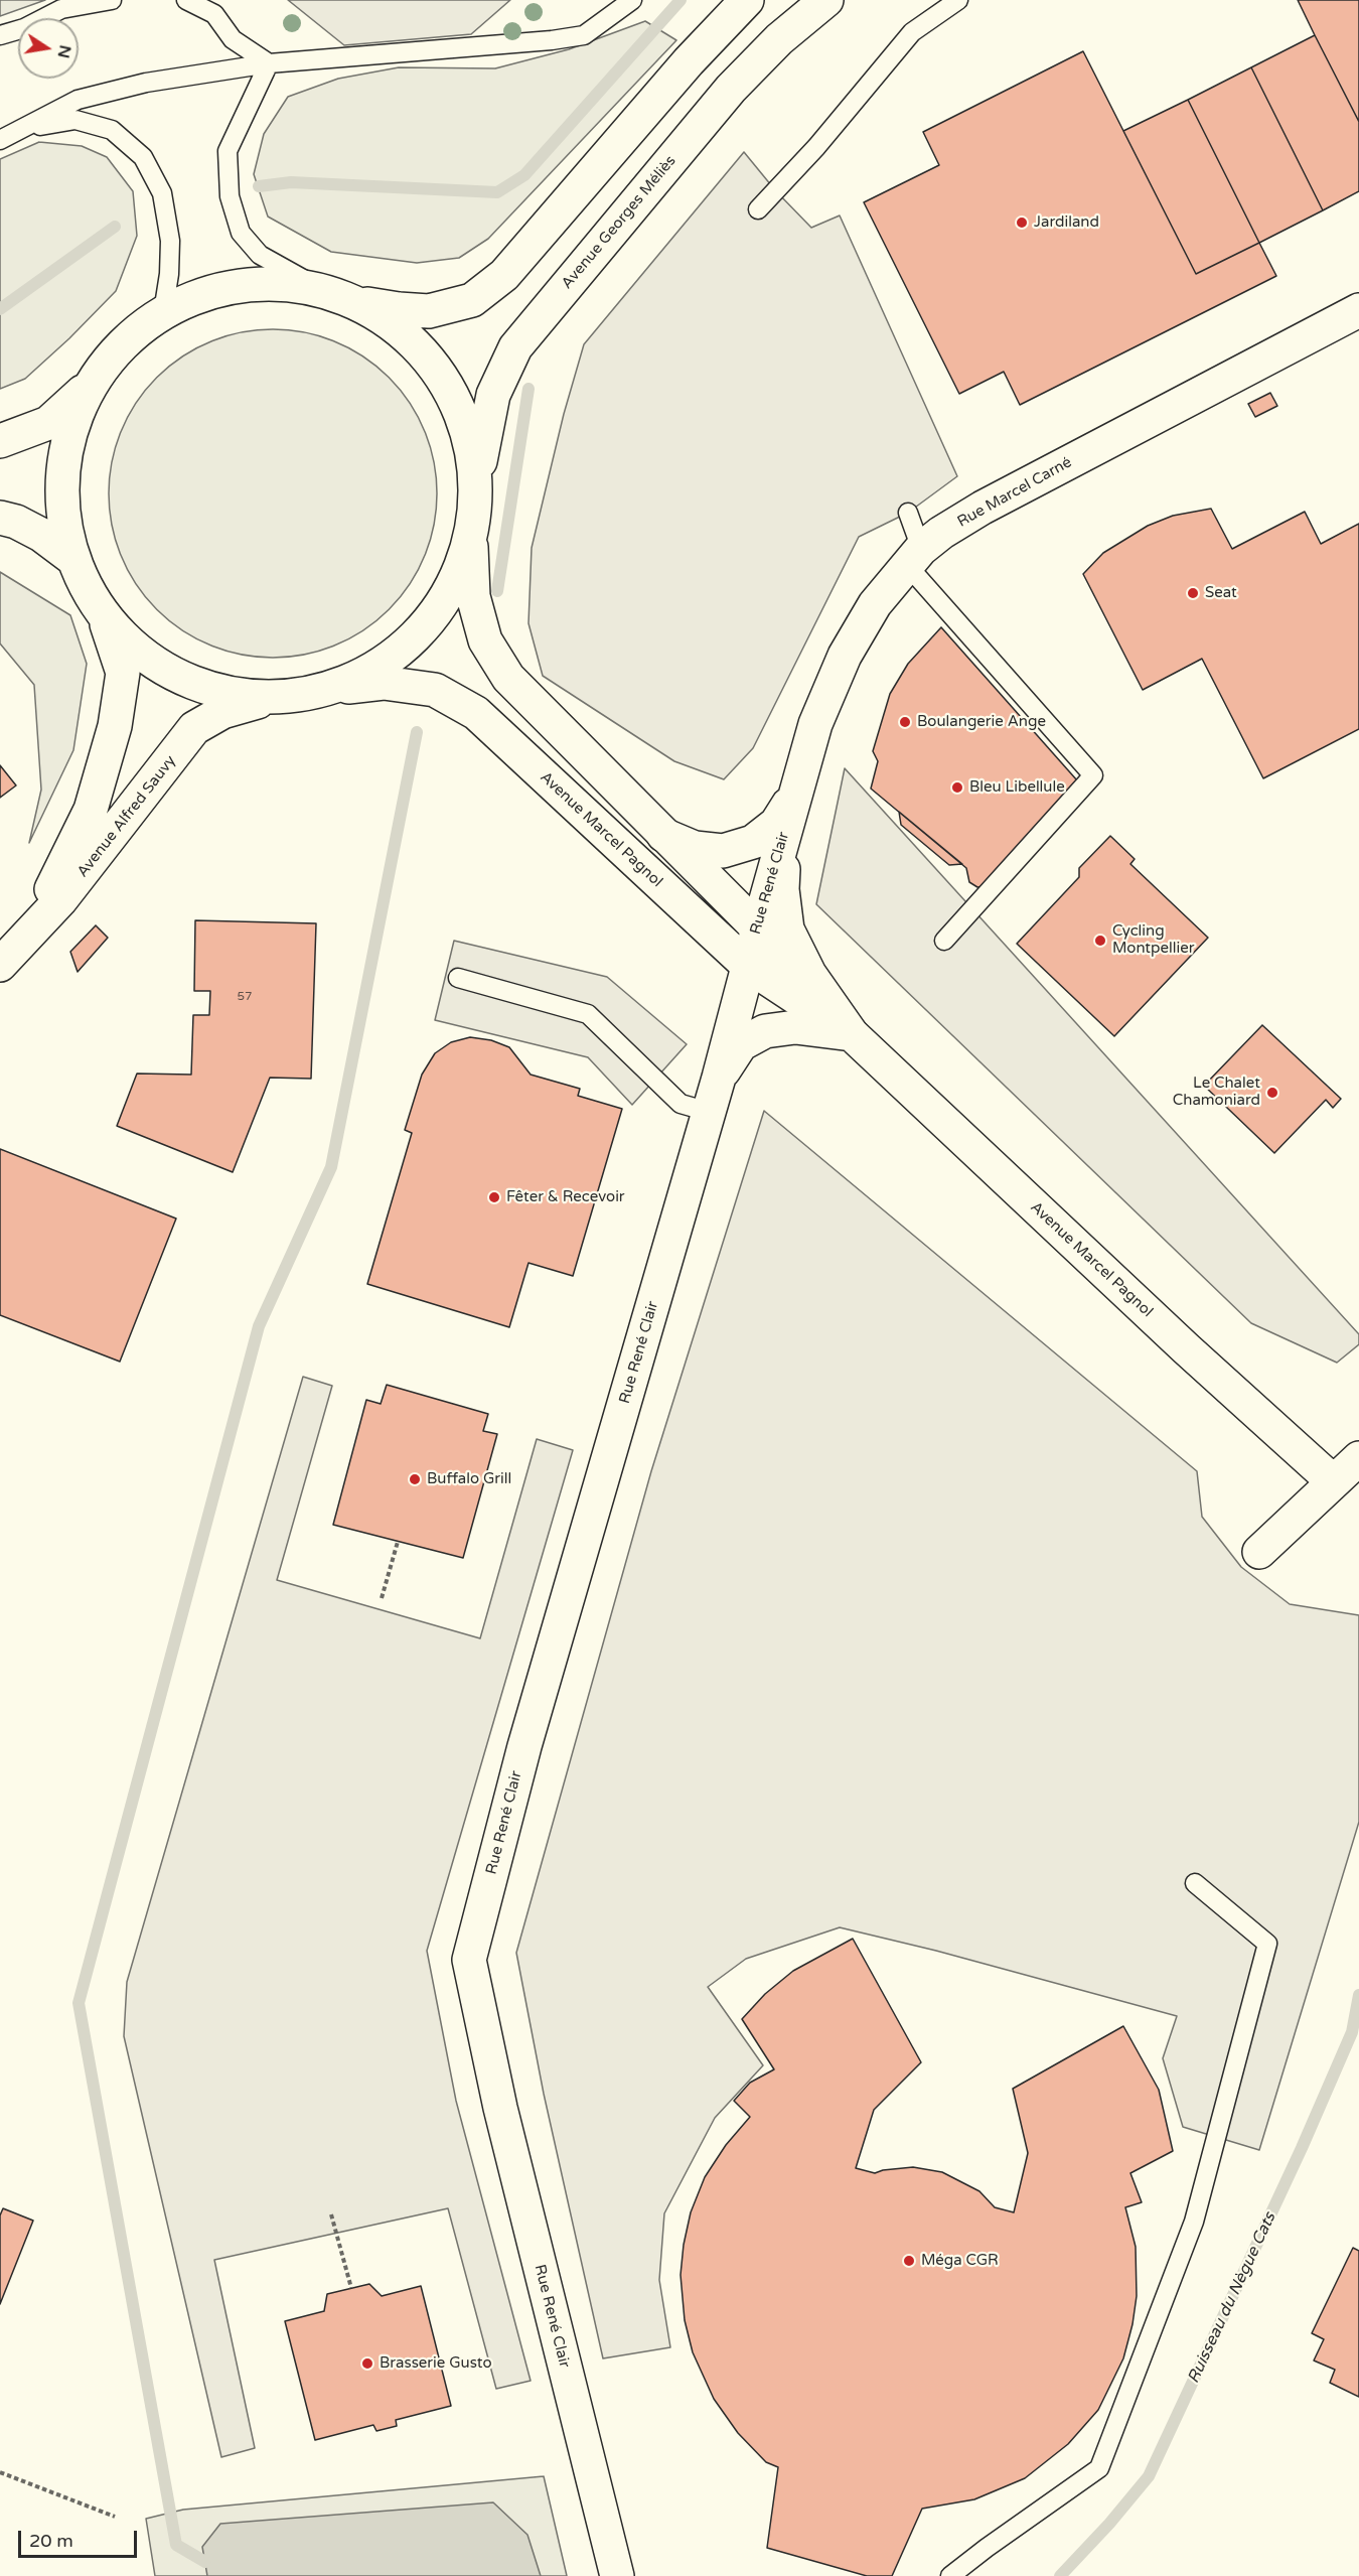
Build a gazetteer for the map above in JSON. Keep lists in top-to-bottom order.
{
  "streets": {
    "street": [
      "Avenue Georges Méliès",
      "Rue Marcel Carné",
      "Avenue Alfred Sauvy",
      "Avenue Marcel Pagnol",
      "Rue René Clair"
    ]
  },
  "crossings": [
    ["Rue Marcel Carné", "Rue René Clair"],
    ["Avenue Alfred Sauvy", "Avenue Marcel Pagnol"],
    ["Avenue Marcel Pagnol", "Rue René Clair"]
  ],
  "water": ["Ruisseau du Nègue Cats"],
  "places": [
    "Jardiland",
    "Seat",
    "Boulangerie Ange",
    "Bleu Libellule",
    "Cycling Montpellier",
    "Le Chalet Chamoniard",
    "Fêter & Recevoir",
    "Buffalo Grill",
    "Méga CGR",
    "Brasserie Gusto"
  ],
  "house_numbers": ["57"],
  "scale_bar": "20 m",
  "north": "right"
}
